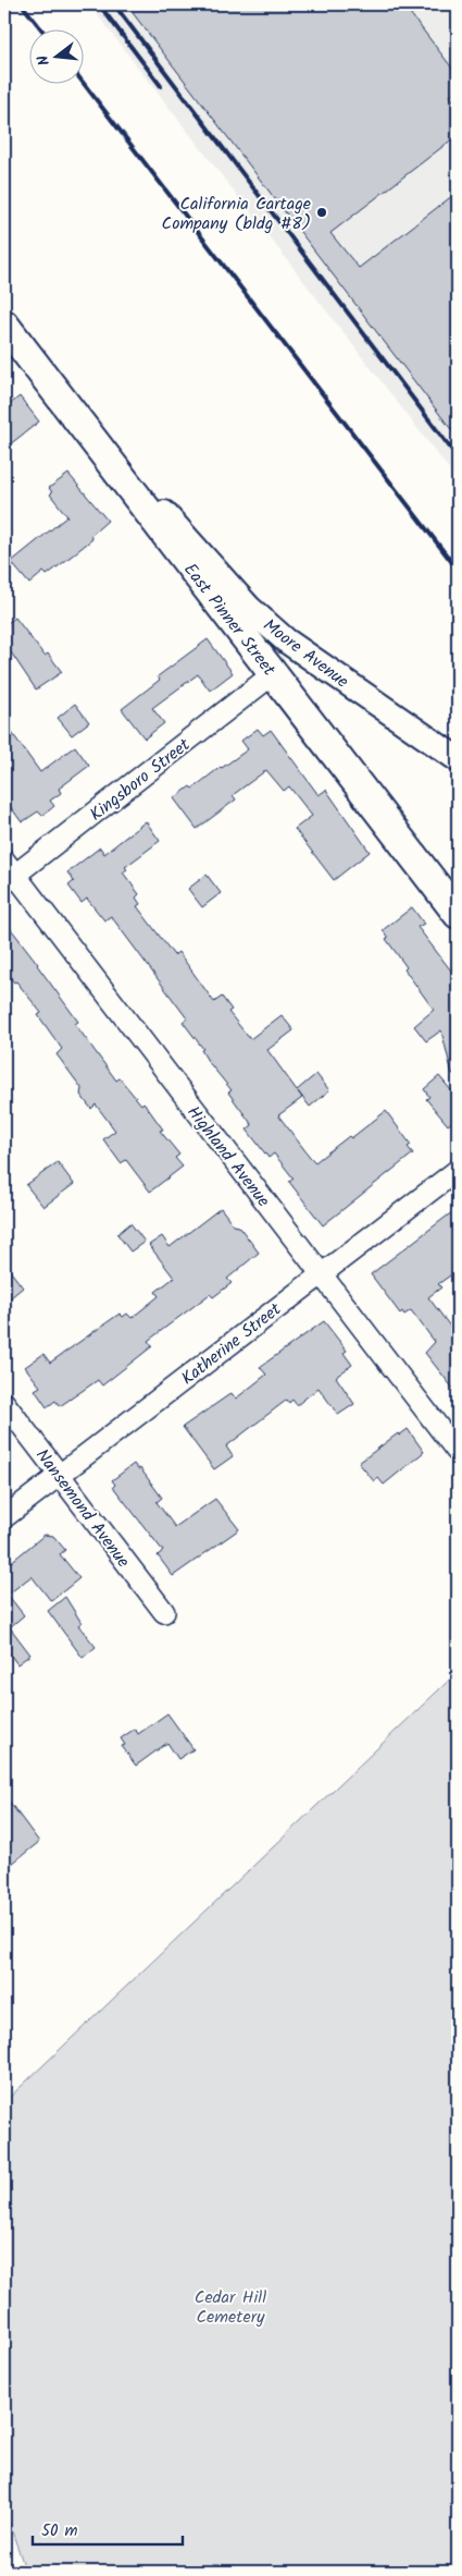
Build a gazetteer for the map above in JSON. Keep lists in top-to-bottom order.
{
  "streets": {
    "main road": ["East Pinner Street"],
    "street": [
      "Moore Avenue",
      "Kingsboro Street",
      "Highland Avenue",
      "Katherine Street",
      "Nansemond Avenue"
    ]
  },
  "crossings": [
    ["East Pinner Street", "Moore Avenue"],
    ["East Pinner Street", "Kingsboro Street"],
    ["Kingsboro Street", "Highland Avenue"],
    ["Highland Avenue", "Katherine Street"],
    ["Katherine Street", "Nansemond Avenue"]
  ],
  "parks": ["Cedar Hill Cemetery"],
  "places": ["California Cartage Company (bldg #8)"],
  "scale_bar": "50 m",
  "north": "left"
}
